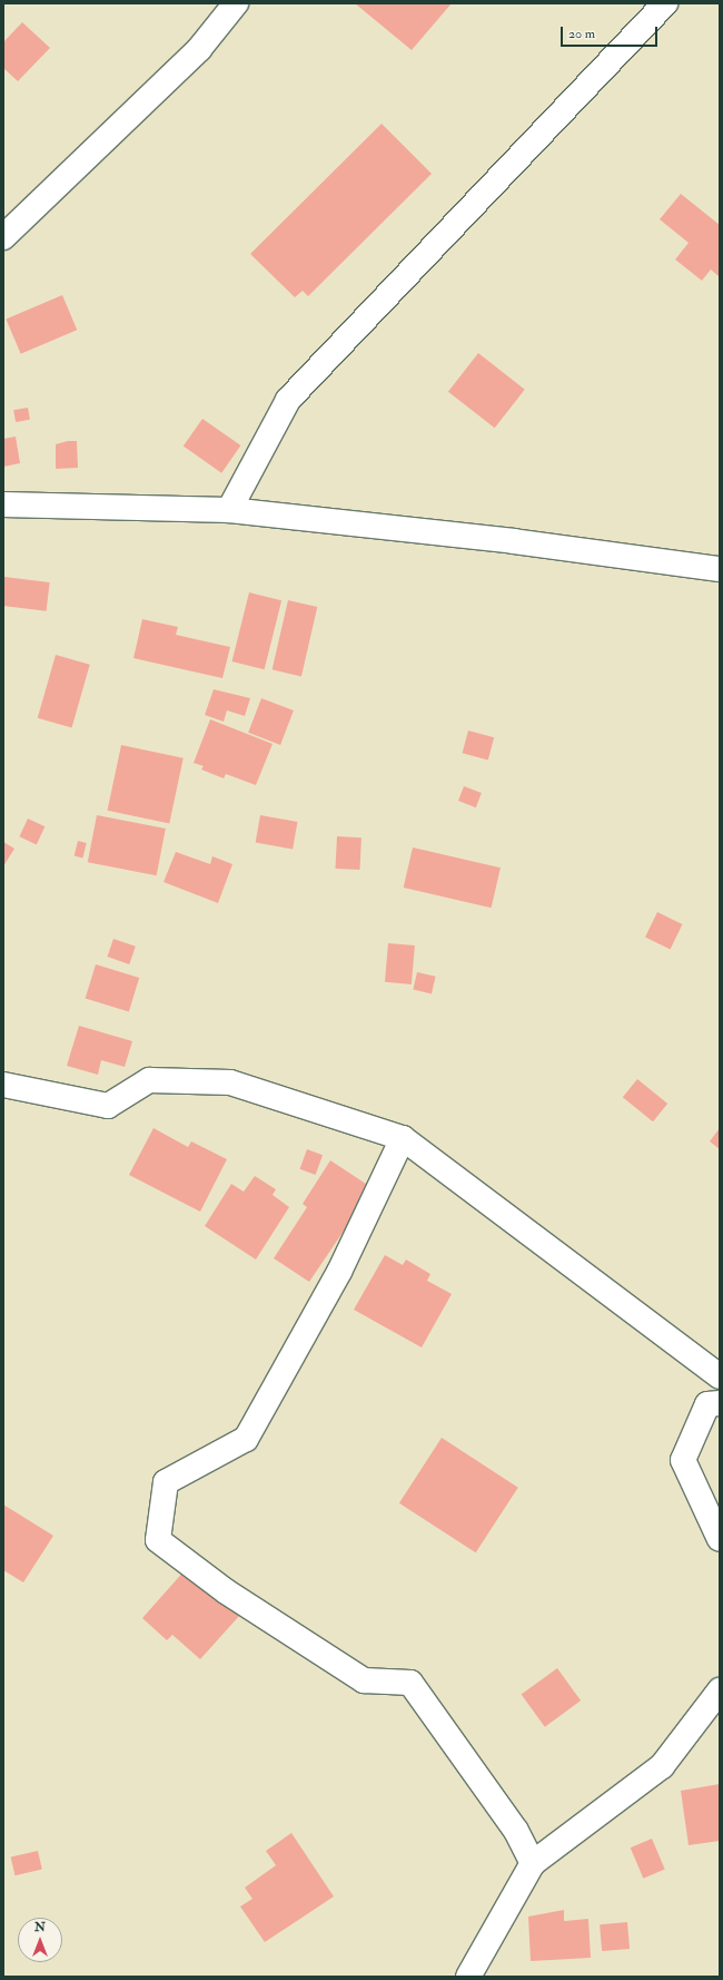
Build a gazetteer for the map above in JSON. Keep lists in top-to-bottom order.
{
  "scale_bar": "20 m",
  "north": "top"
}
